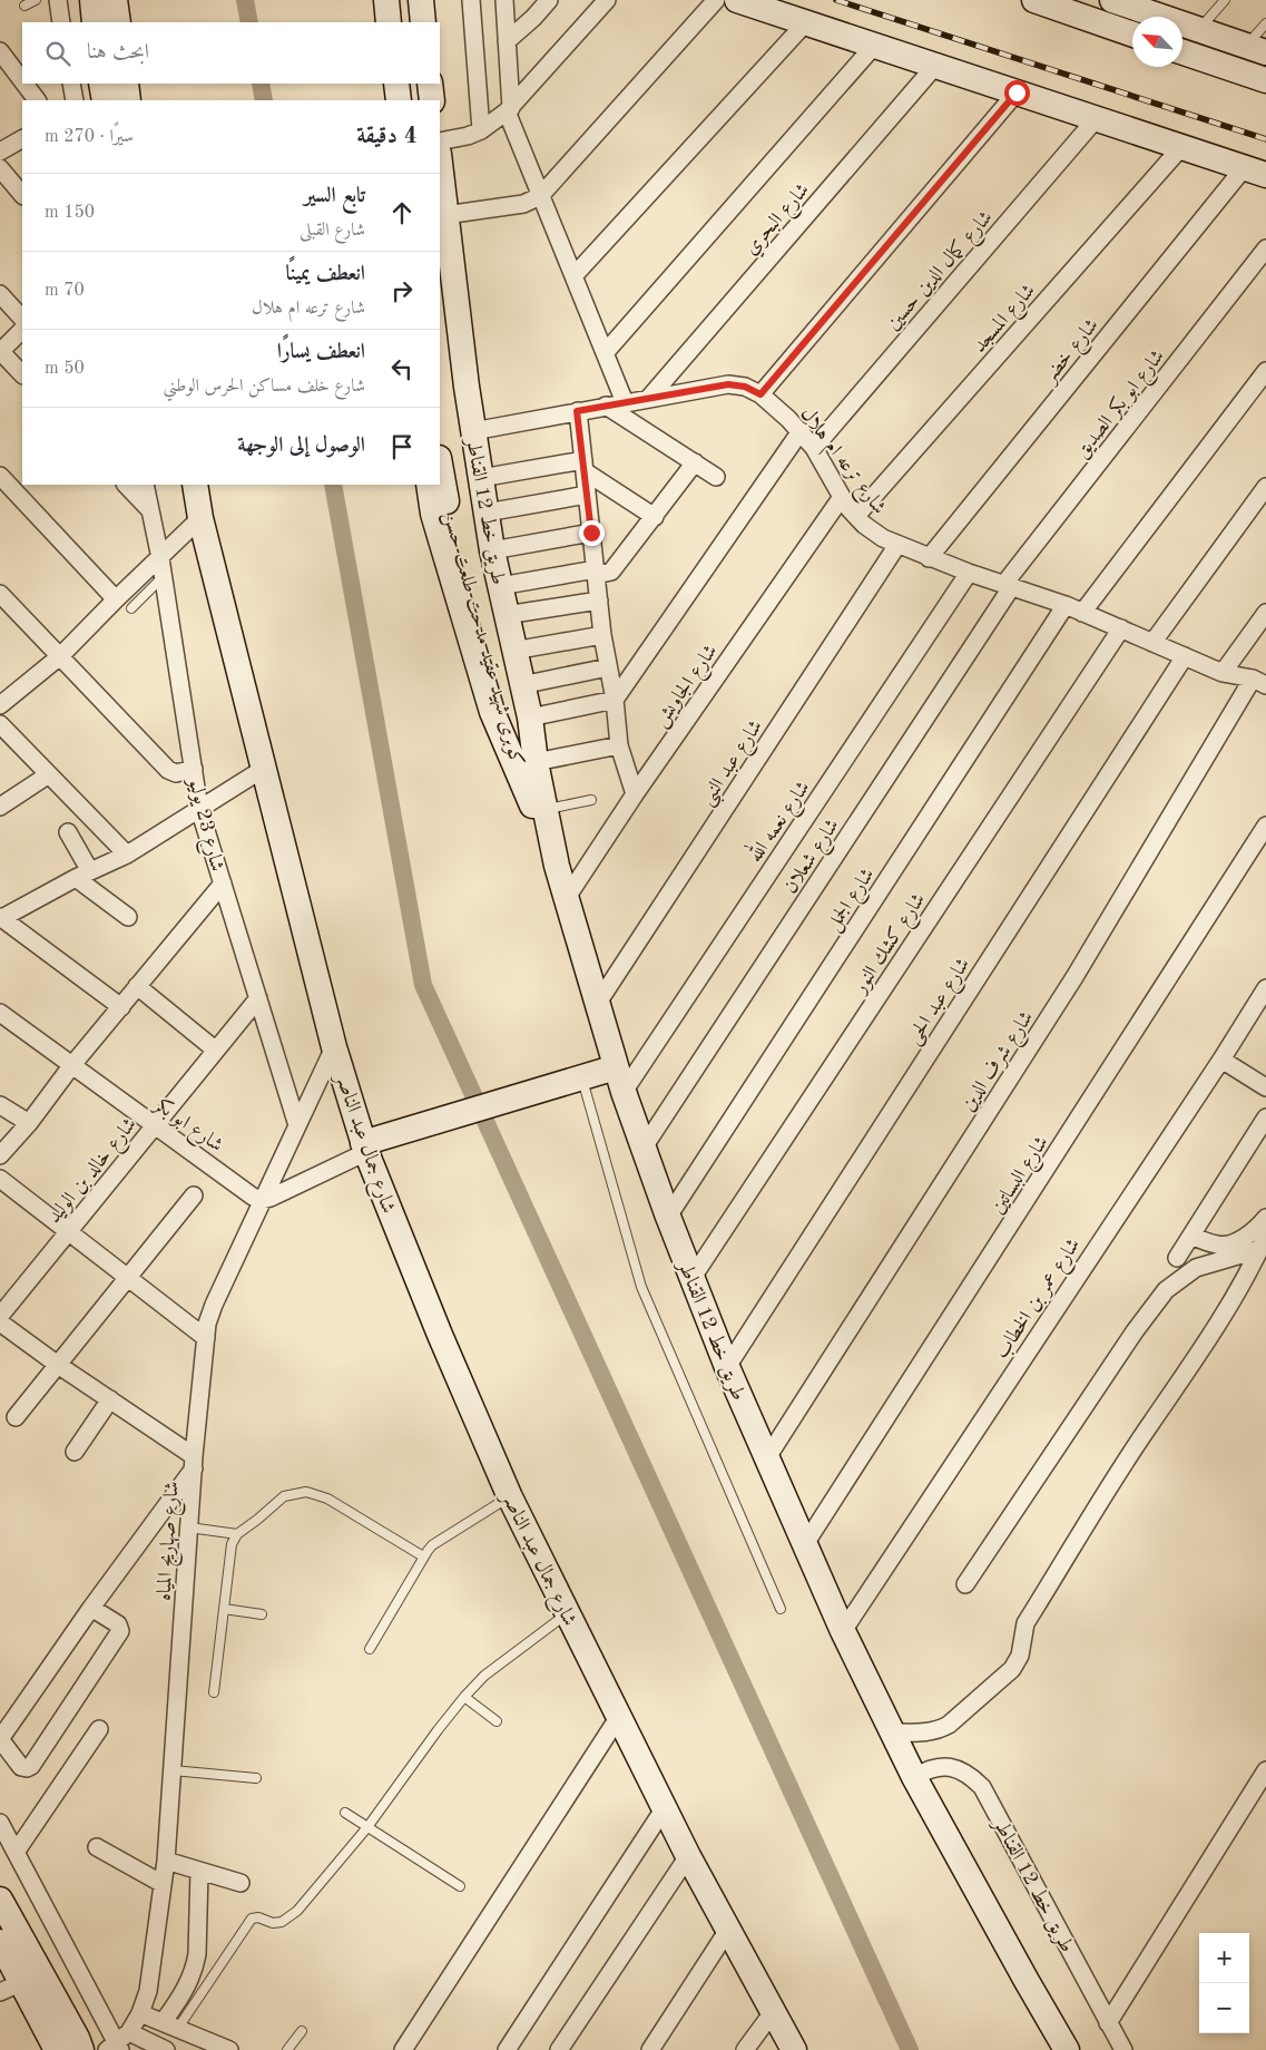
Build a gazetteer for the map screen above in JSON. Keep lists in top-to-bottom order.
{
  "streets": {
    "main road": ["طريق خط 12 القناطر", "كوبرى شهيد عقيد مدحت طلعت حسن", "شارع جمال عبد الناصر"],
    "street": [
      "شارع البحري",
      "شارع كمال الدين حسين",
      "شارع المسجد",
      "شارع خضر",
      "شارع ابو بكر الصديق",
      "شارع ترعه ام هلال",
      "شارع الجاويش",
      "شارع عبد النبى",
      "شارع نعمه الله",
      "شارع 23 يوليو",
      "شارع شعلان",
      "شارع الجمل",
      "شارع كشك النور",
      "شارع عبد الحى",
      "شارع شرف الدين",
      "شارع ابو بكر",
      "شارع خالد بن الوليد",
      "شارع البساتين",
      "شارع عمر بن الخطاب",
      "شارع صهاريج المياه"
    ]
  },
  "crossings": [
    ["شارع البحري", "شارع ترعه ام هلال"],
    ["شارع كمال الدين حسين", "شارع ترعه ام هلال"],
    ["شارع المسجد", "شارع ترعه ام هلال"],
    ["شارع خضر", "شارع ترعه ام هلال"],
    ["شارع ابو بكر الصديق", "شارع ترعه ام هلال"],
    ["شارع ابو بكر الصديق", "شارع شعلان"],
    ["شارع ترعه ام هلال", "طريق خط 12 القناطر"],
    ["شارع ترعه ام هلال", "شارع الجاويش"],
    ["شارع ترعه ام هلال", "شارع عبد النبى"],
    ["شارع ترعه ام هلال", "شارع نعمه الله"],
    ["شارع ترعه ام هلال", "شارع شعلان"],
    ["شارع ترعه ام هلال", "شارع الجمل"],
    ["شارع ترعه ام هلال", "شارع كشك النور"],
    ["شارع ترعه ام هلال", "شارع عبد الحى"],
    ["شارع ترعه ام هلال", "شارع شرف الدين"],
    ["طريق خط 12 القناطر", "كوبرى شهيد عقيد مدحت طلعت حسن"],
    ["طريق خط 12 القناطر", "شارع الجاويش"],
    ["طريق خط 12 القناطر", "شارع عبد النبى"],
    ["طريق خط 12 القناطر", "شارع نعمه الله"],
    ["طريق خط 12 القناطر", "شارع شعلان"],
    ["طريق خط 12 القناطر", "شارع الجمل"],
    ["طريق خط 12 القناطر", "شارع كشك النور"],
    ["طريق خط 12 القناطر", "شارع عبد الحى"],
    ["طريق خط 12 القناطر", "شارع شرف الدين"],
    ["طريق خط 12 القناطر", "شارع البساتين"],
    ["طريق خط 12 القناطر", "شارع عمر بن الخطاب"],
    ["شارع 23 يوليو", "شارع خالد بن الوليد"],
    ["شارع 23 يوليو", "شارع صهاريج المياه"],
    ["شارع ابو بكر", "شارع خالد بن الوليد"],
    ["شارع ابو بكر", "شارع صهاريج المياه"],
    ["شارع جمال عبد الناصر", "شارع صهاريج المياه"]
  ],
  "north": "top left",
  "page": {
    "search": "ابحث هنا",
    "heading": ["4 دقيقة", "سيرًا · 270 m"],
    "list": [
      ["تابع السير", "شارع القبلى", "150 m"],
      ["انعطف يمينًا", "شارع ترعه ام هلال", "70 m"],
      ["انعطف يسارًا", "شارع خلف مساكن الحرس الوطني", "50 m"],
      "الوصول إلى الوجهة"
    ],
    "map_buttons": ["+", "−"]
  }
}
